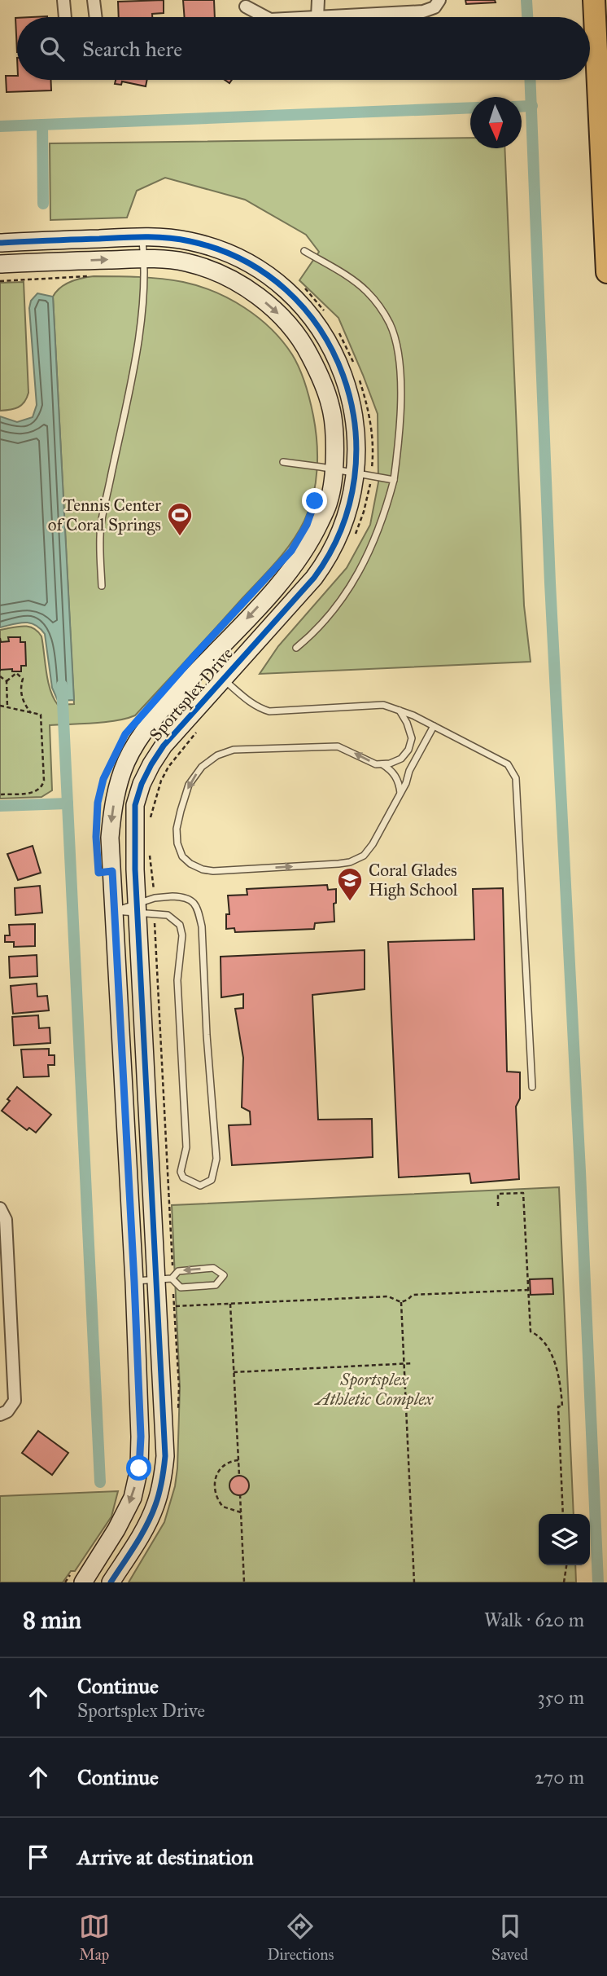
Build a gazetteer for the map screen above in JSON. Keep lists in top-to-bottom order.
{
  "streets": {
    "street": ["Sportsplex Drive"]
  },
  "parks": ["Sportsplex Athletic Complex"],
  "places": {
    "sports": ["Tennis Center of Coral Springs"],
    "school or university": ["Coral Glades High School"]
  },
  "north": "bottom",
  "page": {
    "search": "Search here",
    "heading": ["8 min", "Walk · 620 m"],
    "list": [
      ["Continue", "Sportsplex Drive", "350 m"],
      ["Continue", "270 m"],
      "Arrive at destination"
    ],
    "nav": ["Map", "Directions", "Saved"]
  }
}
